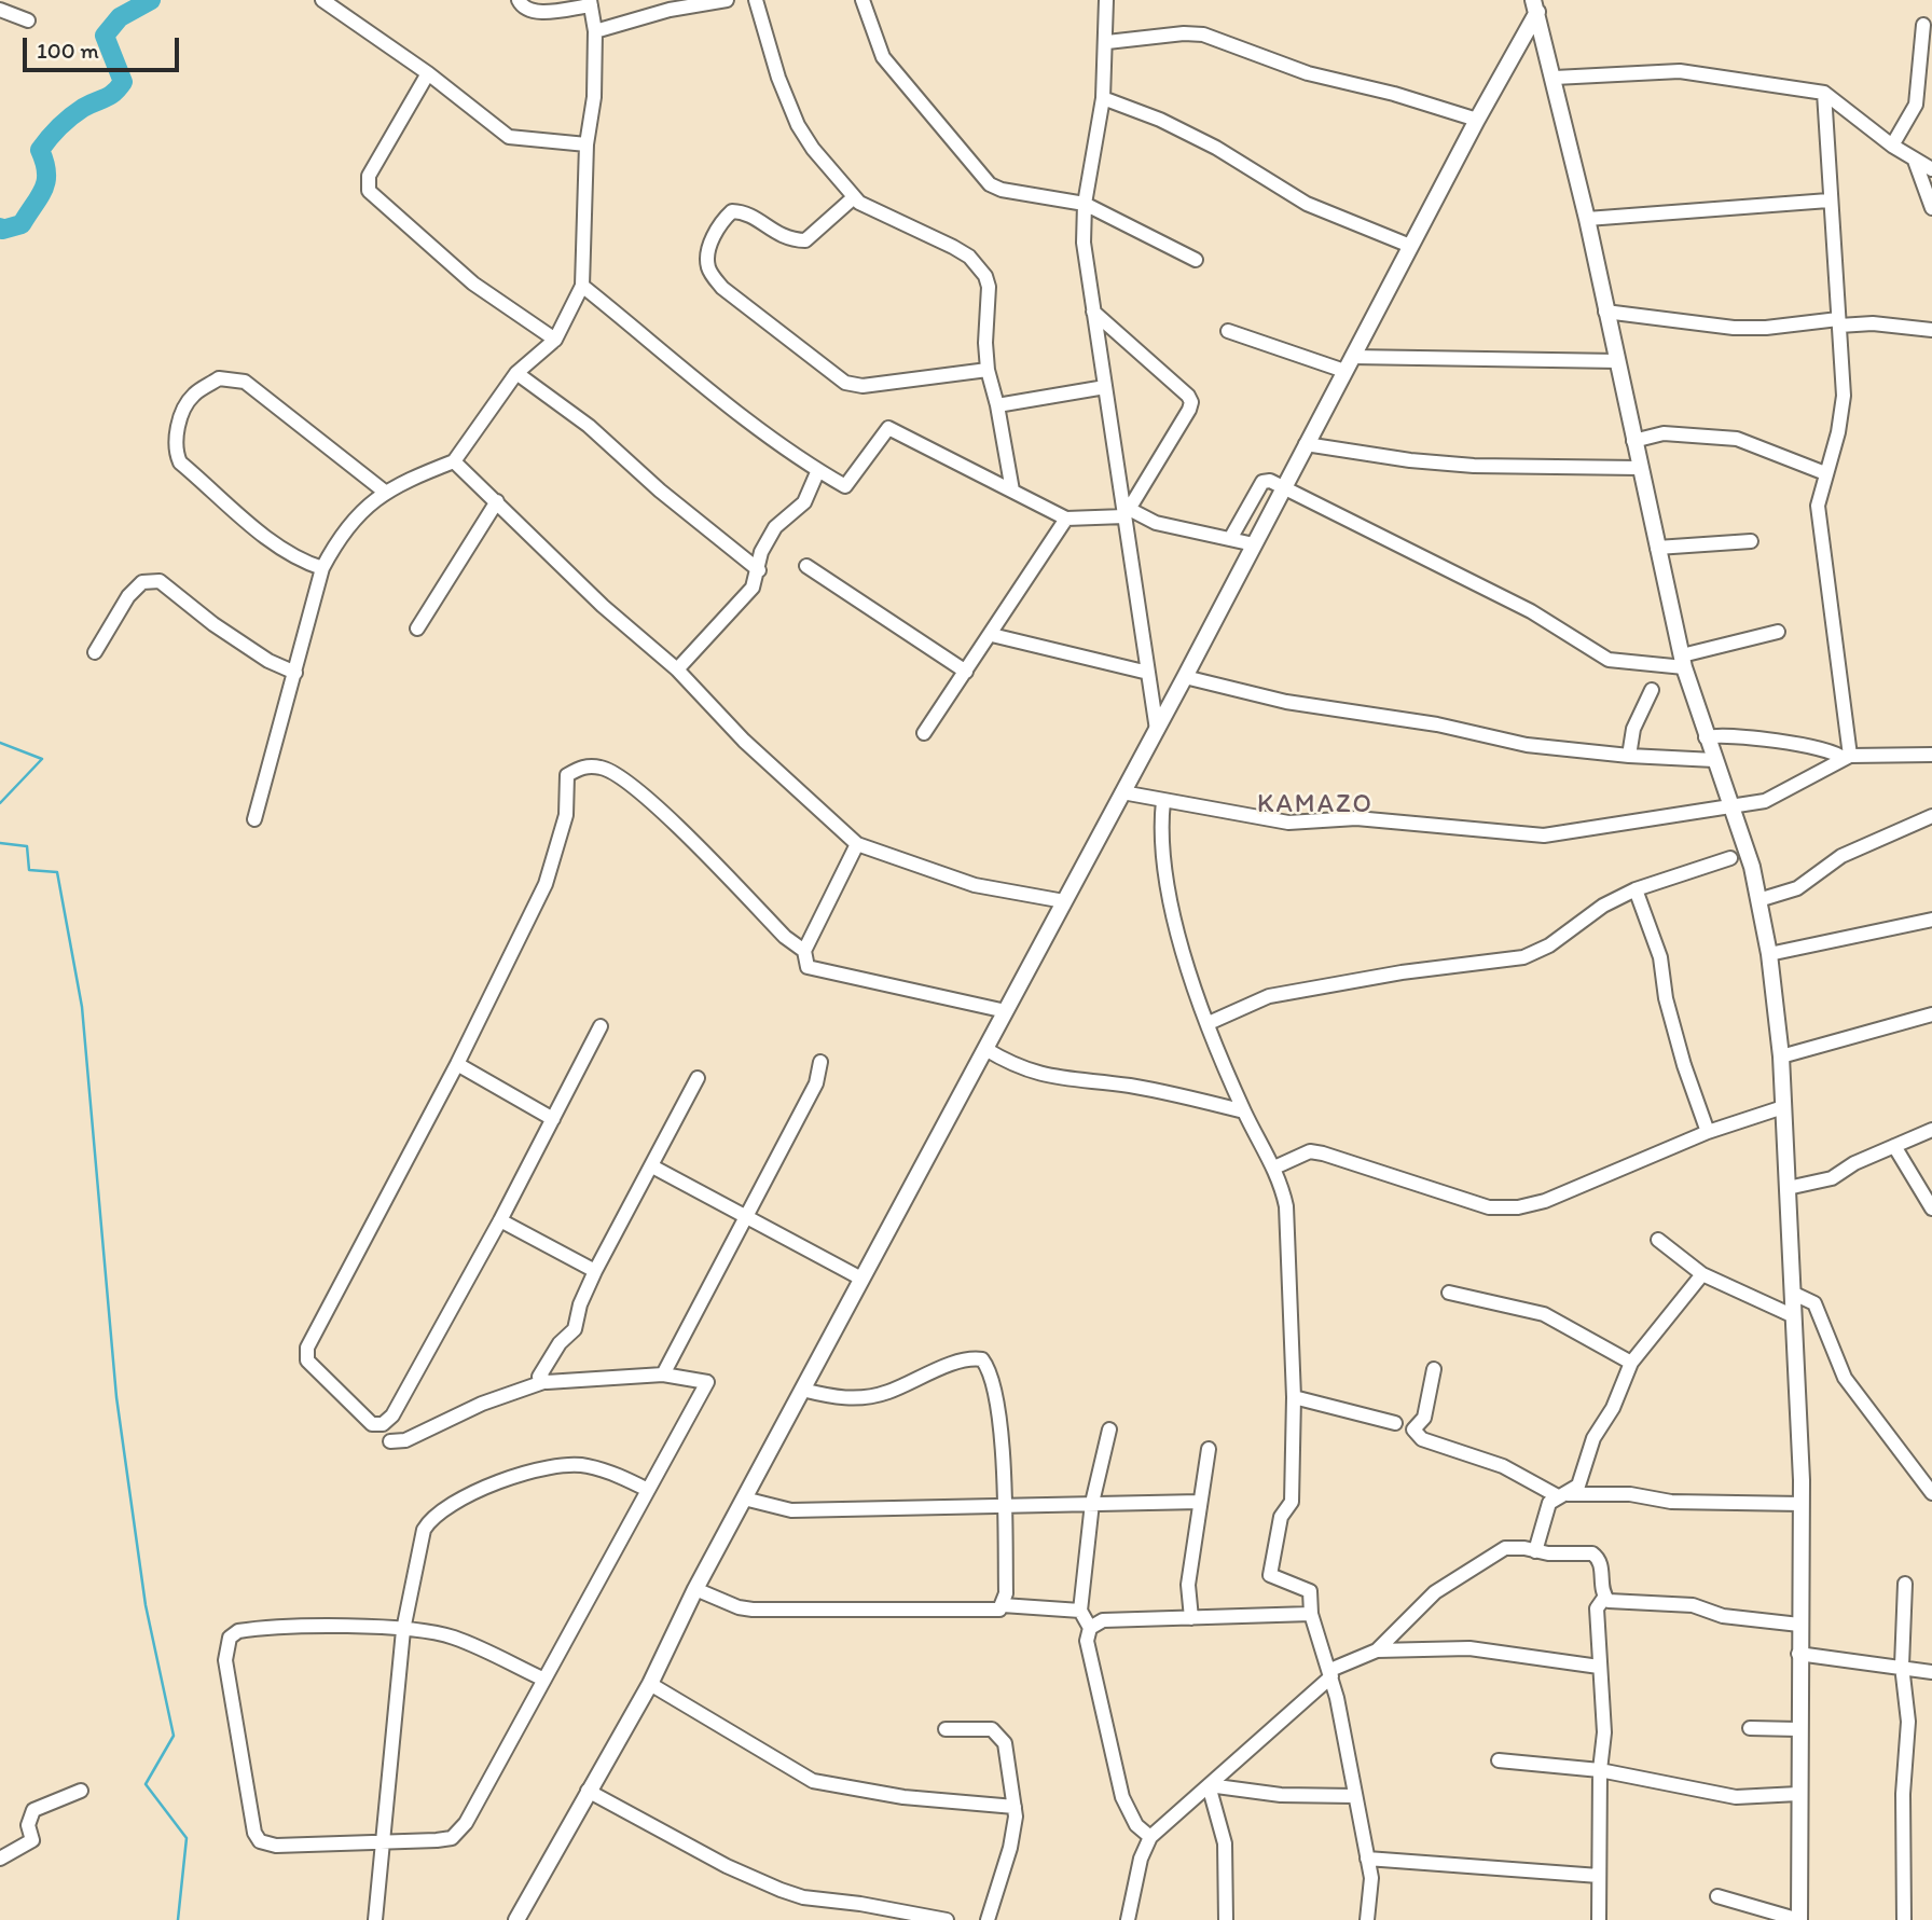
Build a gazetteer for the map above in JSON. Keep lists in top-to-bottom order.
{
  "districts": ["KAMAZO"],
  "scale_bar": "100 m"
}
